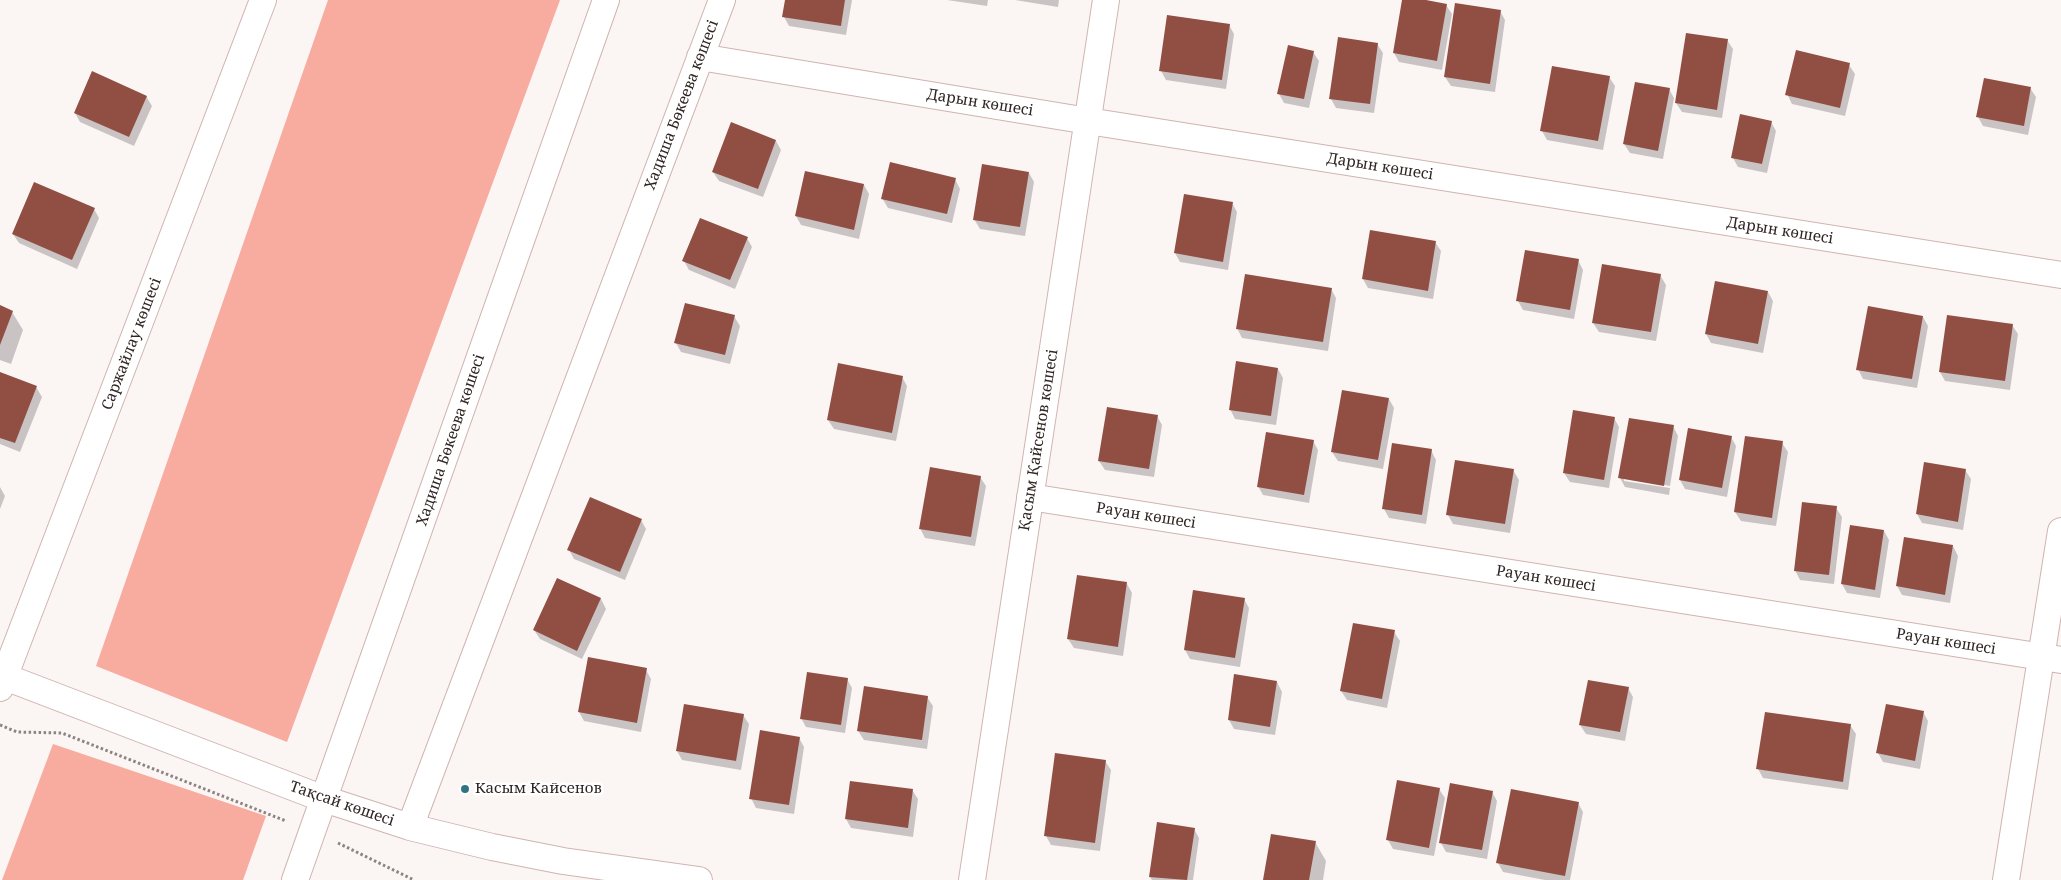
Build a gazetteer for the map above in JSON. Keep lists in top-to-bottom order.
{
  "streets": {
    "street": [
      "Дарын көшесі",
      "Хадиша Бөкеева көшесі",
      "Саржайлау көшесі",
      "Қасым Қайсенов көшесі",
      "Рауан көшесі",
      "Тақсай көшесі"
    ]
  },
  "crossings": [
    ["Дарын көшесі", "Хадиша Бөкеева көшесі"],
    ["Дарын көшесі", "Қасым Қайсенов көшесі"],
    ["Хадиша Бөкеева көшесі", "Тақсай көшесі"],
    ["Саржайлау көшесі", "Тақсай көшесі"],
    ["Қасым Қайсенов көшесі", "Рауан көшесі"]
  ],
  "places": ["Касым Кайсенов"]
}
